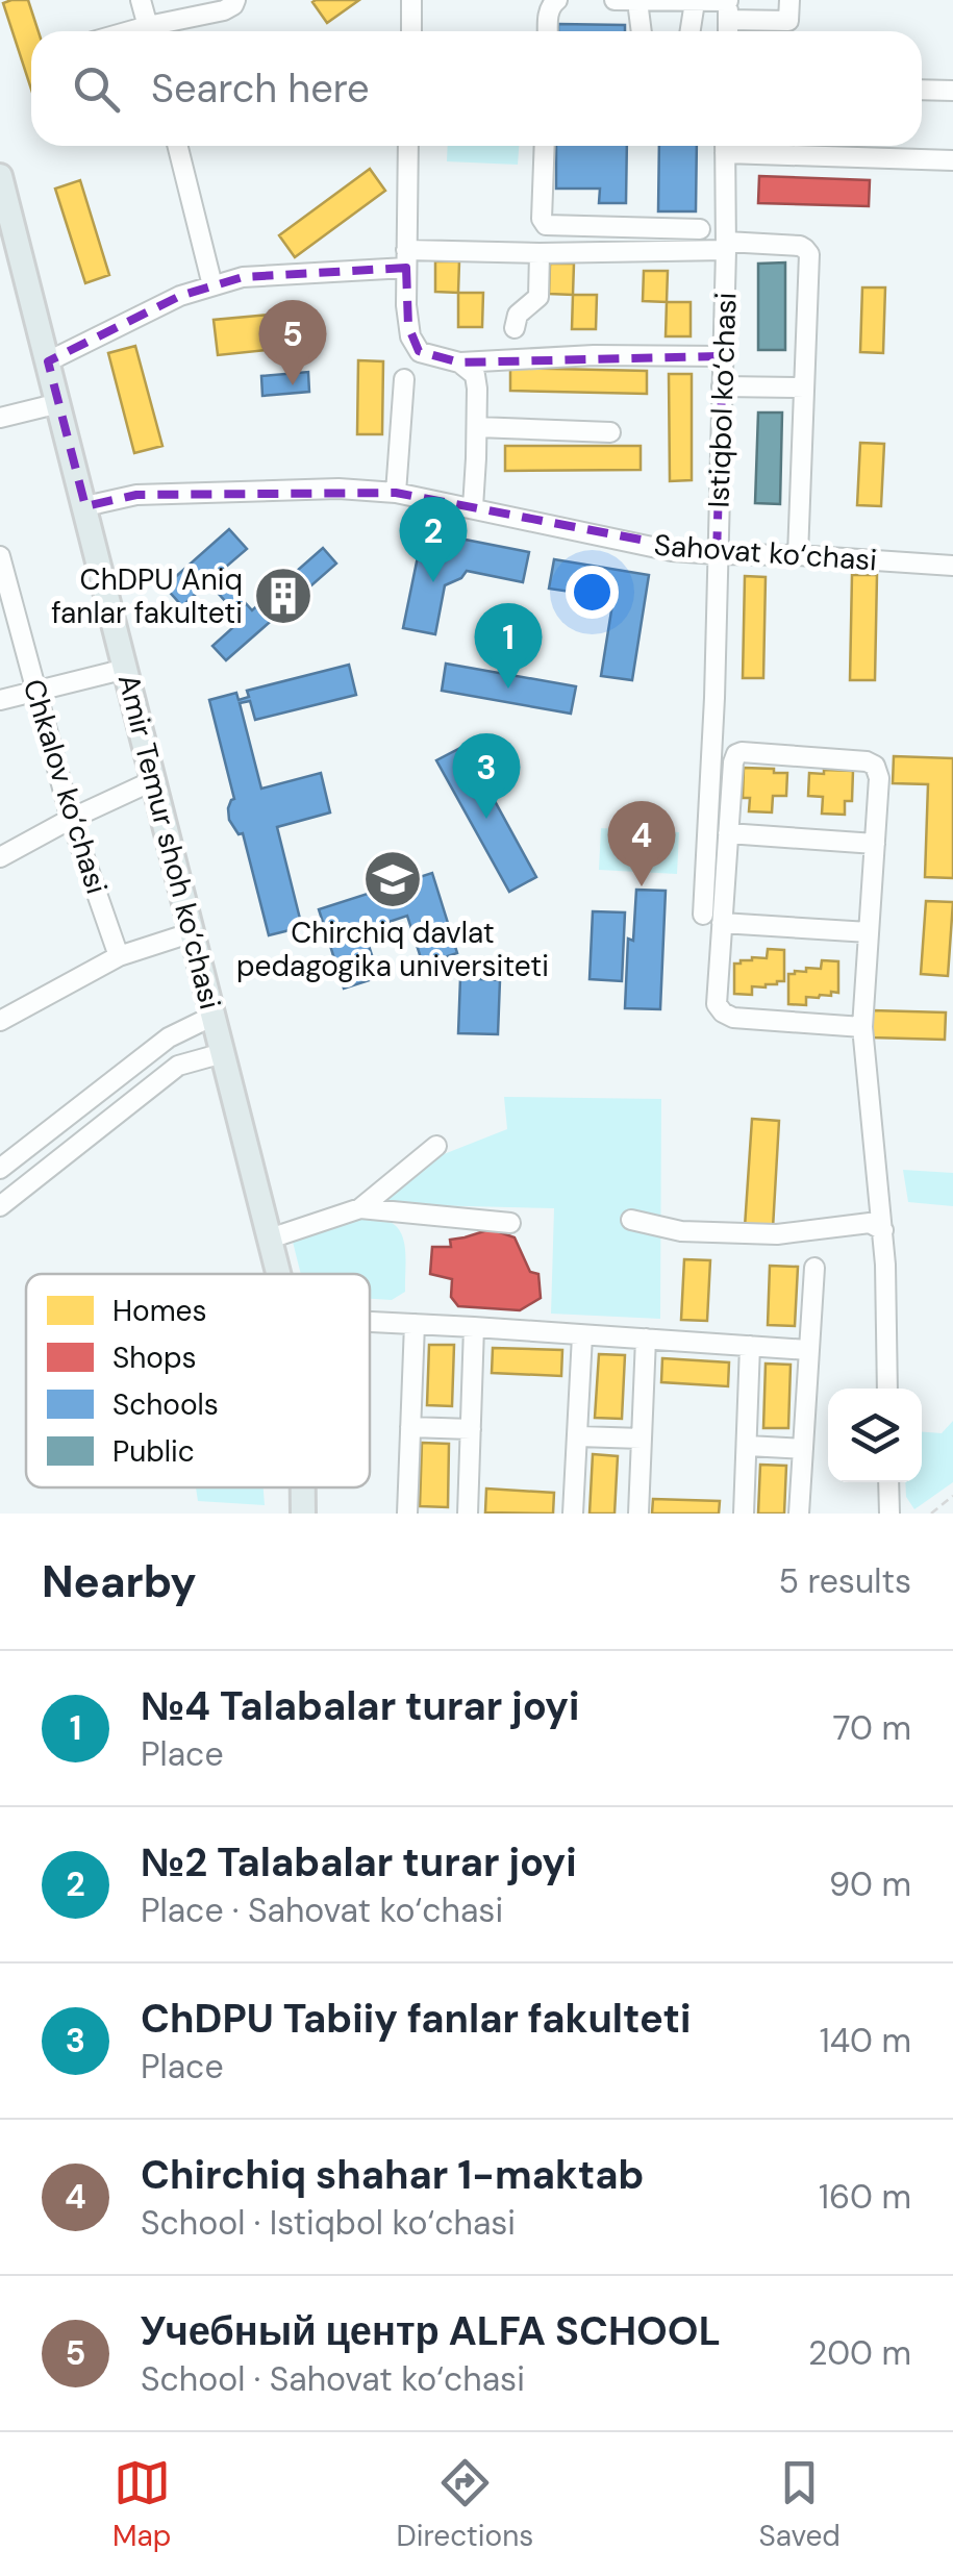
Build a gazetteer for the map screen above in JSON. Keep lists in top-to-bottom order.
{
  "streets": {
    "main road": ["Amir Temur shoh ko‘chasi"],
    "street": ["Istiqbol ko‘chasi", "Sahovat ko‘chasi", "Chkalov ko‘chasi"]
  },
  "crossings": [
    ["Istiqbol ko‘chasi", "Sahovat ko‘chasi"],
    ["Sahovat ko‘chasi", "Amir Temur shoh ko‘chasi"]
  ],
  "places": {
    "building": ["ChDPU Aniq fanlar fakulteti"],
    "school or university": ["Chirchiq davlat pedagogika universiteti"]
  },
  "legend": [
    "Homes",
    "Shops",
    "Schools",
    "Public"
  ],
  "page": {
    "search": "Search here",
    "pins": [
      "5",
      "2",
      "1",
      "3",
      "4"
    ],
    "heading": ["Nearby", "5 results"],
    "list": [
      {
        "mark": "1",
        "name": "№4 Talabalar turar joyi",
        "note": "Place",
        "value": "70 m"
      },
      {
        "mark": "2",
        "name": "№2 Talabalar turar joyi",
        "note": "Place · Sahovat ko‘chasi",
        "value": "90 m"
      },
      {
        "mark": "3",
        "name": "ChDPU Tabiiy fanlar fakulteti",
        "note": "Place",
        "value": "140 m"
      },
      {
        "mark": "4",
        "name": "Chirchiq shahar 1-maktab",
        "note": "School · Istiqbol ko‘chasi",
        "value": "160 m"
      },
      {
        "mark": "5",
        "name": "Учебный центр ALFA SCHOOL",
        "note": "School · Sahovat ko‘chasi",
        "value": "200 m"
      }
    ],
    "nav": ["Map", "Directions", "Saved"]
  }
}
